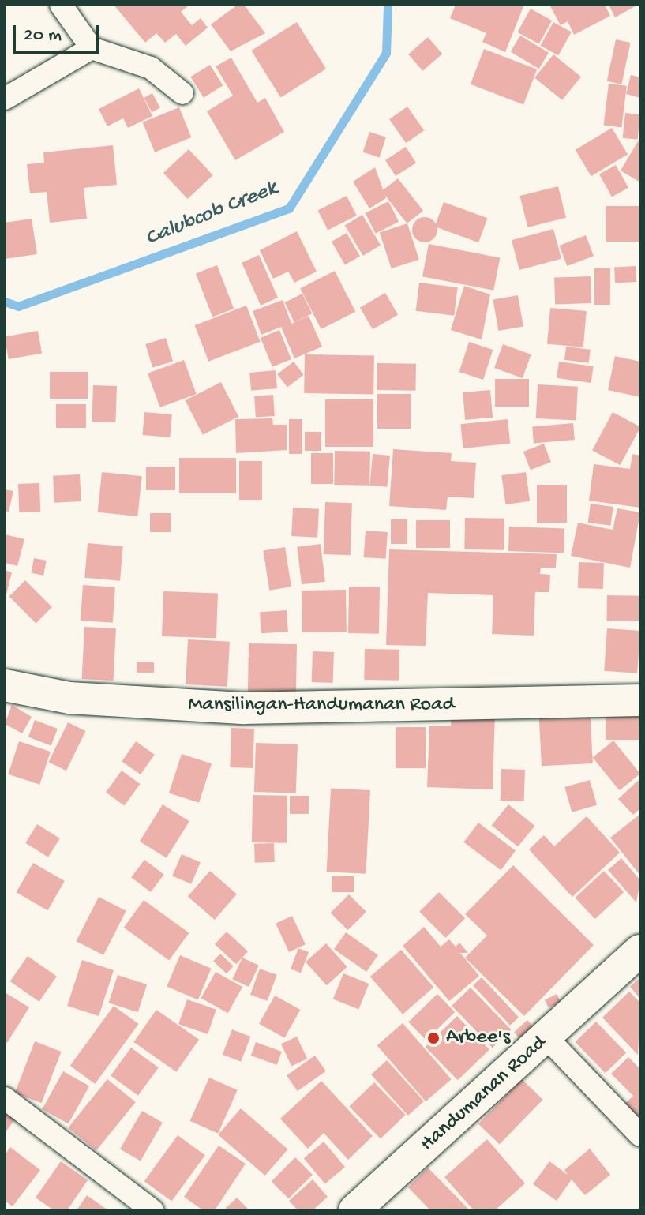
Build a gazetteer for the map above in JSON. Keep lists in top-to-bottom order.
{
  "streets": {
    "street": ["Mansilingan-Handumanan Road", "Handumanan Road"]
  },
  "water": ["Calubcob Creek"],
  "places": ["Arbee's"],
  "scale_bar": "20 m"
}
